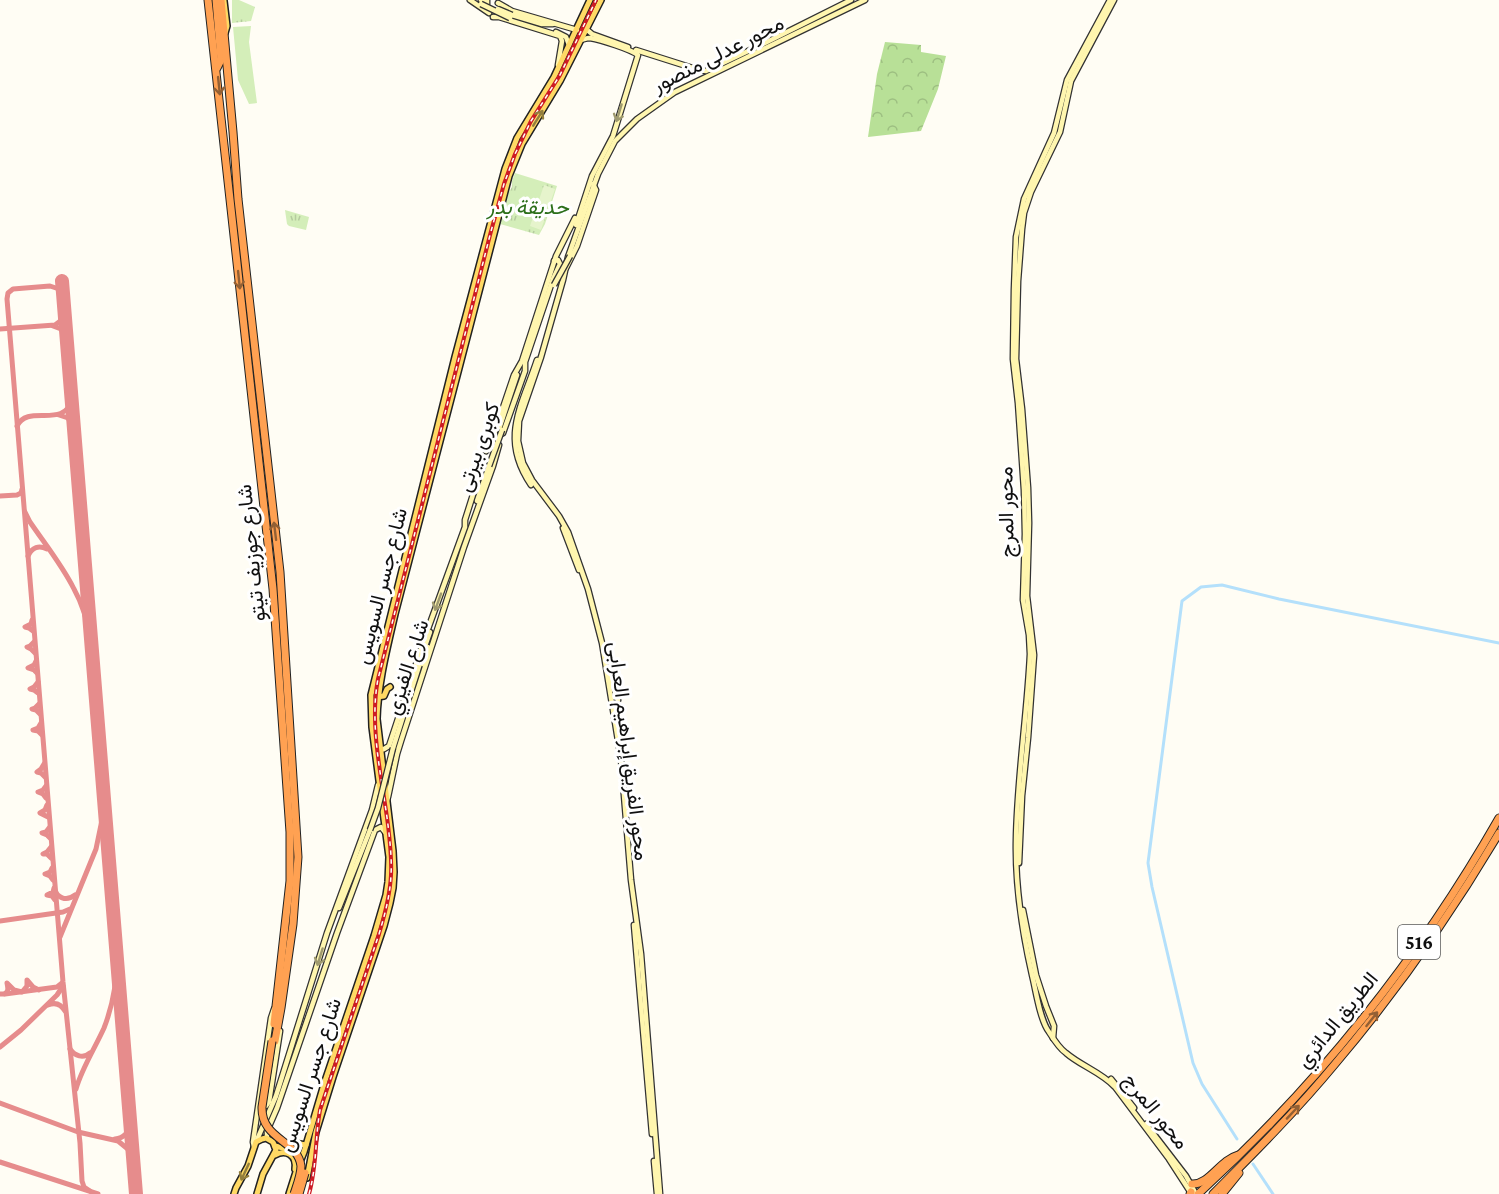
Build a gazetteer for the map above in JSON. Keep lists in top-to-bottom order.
{
  "streets": {
    "highway": ["شارع جوزيف تيتو", "516", "الطريق الدائري"],
    "main road": [
      "محور عدلى منصور",
      "كوبرى بيرتى",
      "محور المرج",
      "شارع جسر السويس",
      "شارع الفيزي",
      "محور الفريق إبراهيم العرابى"
    ]
  },
  "crossings": [
    ["محور عدلى منصور", "شارع جسر السويس"],
    ["محور عدلى منصور", "محور الفريق إبراهيم العرابى"],
    ["كوبرى بيرتى", "شارع الفيزي"],
    ["محور المرج", "الطريق الدائري"]
  ],
  "parks": ["حديقة بدر"]
}
